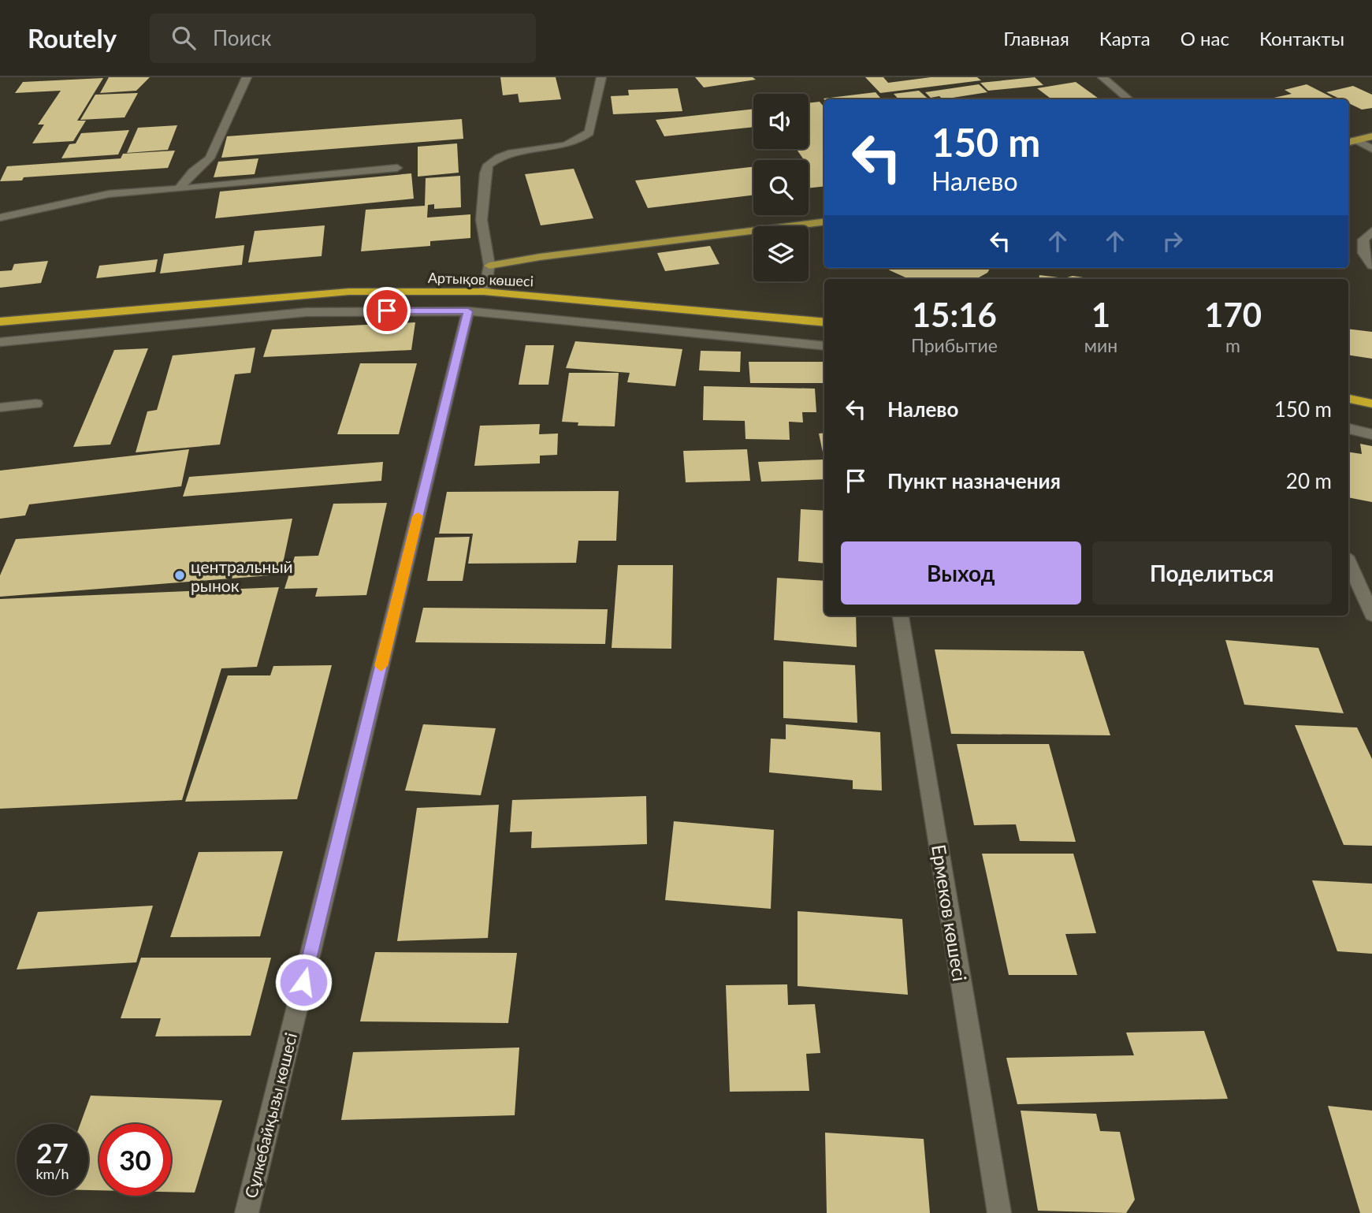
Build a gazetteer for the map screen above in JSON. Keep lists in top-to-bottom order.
{
  "streets": {
    "highway": ["Артықов көшесі"],
    "street": ["Ермеков көшесі", "Сұлкебайқызы көшесі"]
  },
  "places": ["центральный рынок"],
  "page": {
    "header": "Routely",
    "search": "Поиск",
    "nav": [
      "Главная",
      "Карта",
      "О нас",
      "Контакты"
    ],
    "turn": ["150 m", "Налево"],
    "eta": [
      "15:16",
      "Прибытие",
      "1",
      "мин",
      "170",
      "m"
    ],
    "list": [
      {
        "name": "Налево",
        "value": "150 m"
      },
      {
        "name": "Пункт назначения",
        "value": "20 m"
      }
    ],
    "buttons": ["Выход", "Поделиться"],
    "speed": "27 km/h",
    "limit": "30"
  }
}
